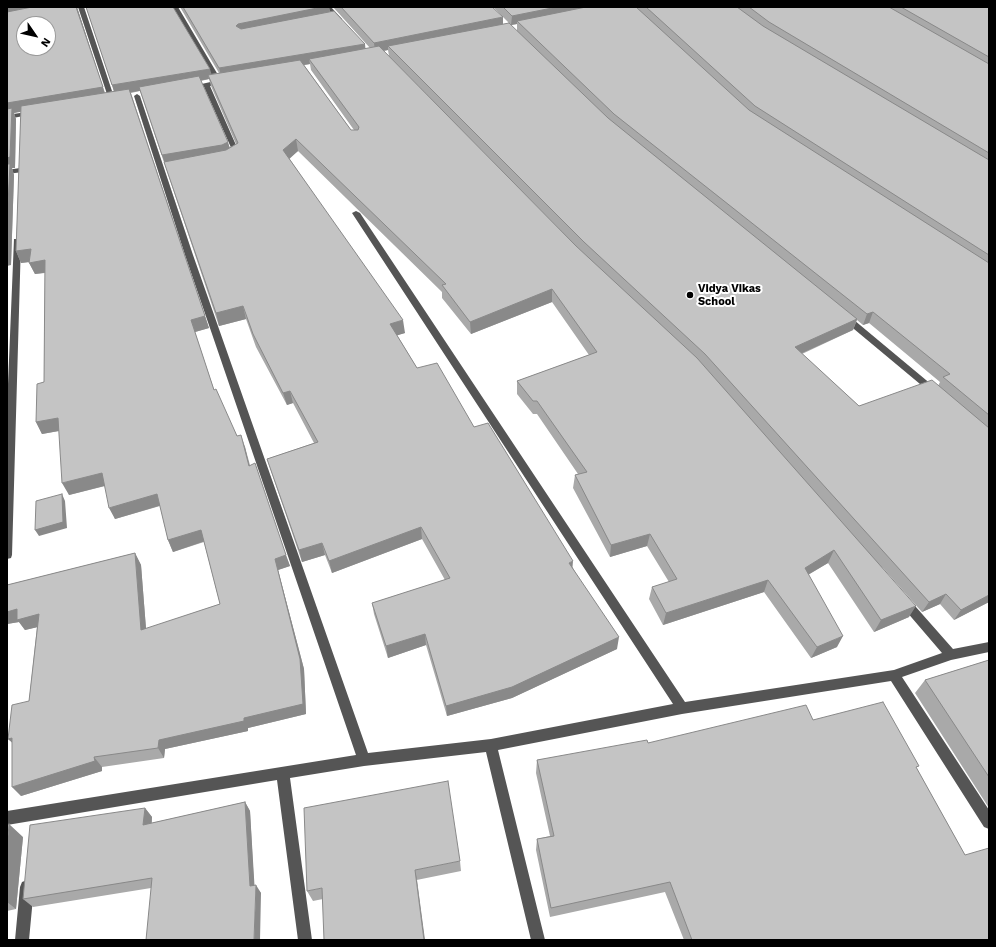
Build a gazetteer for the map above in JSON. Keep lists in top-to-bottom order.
{
  "places": ["Vidya Vikas School"],
  "north": "bottom right"
}
